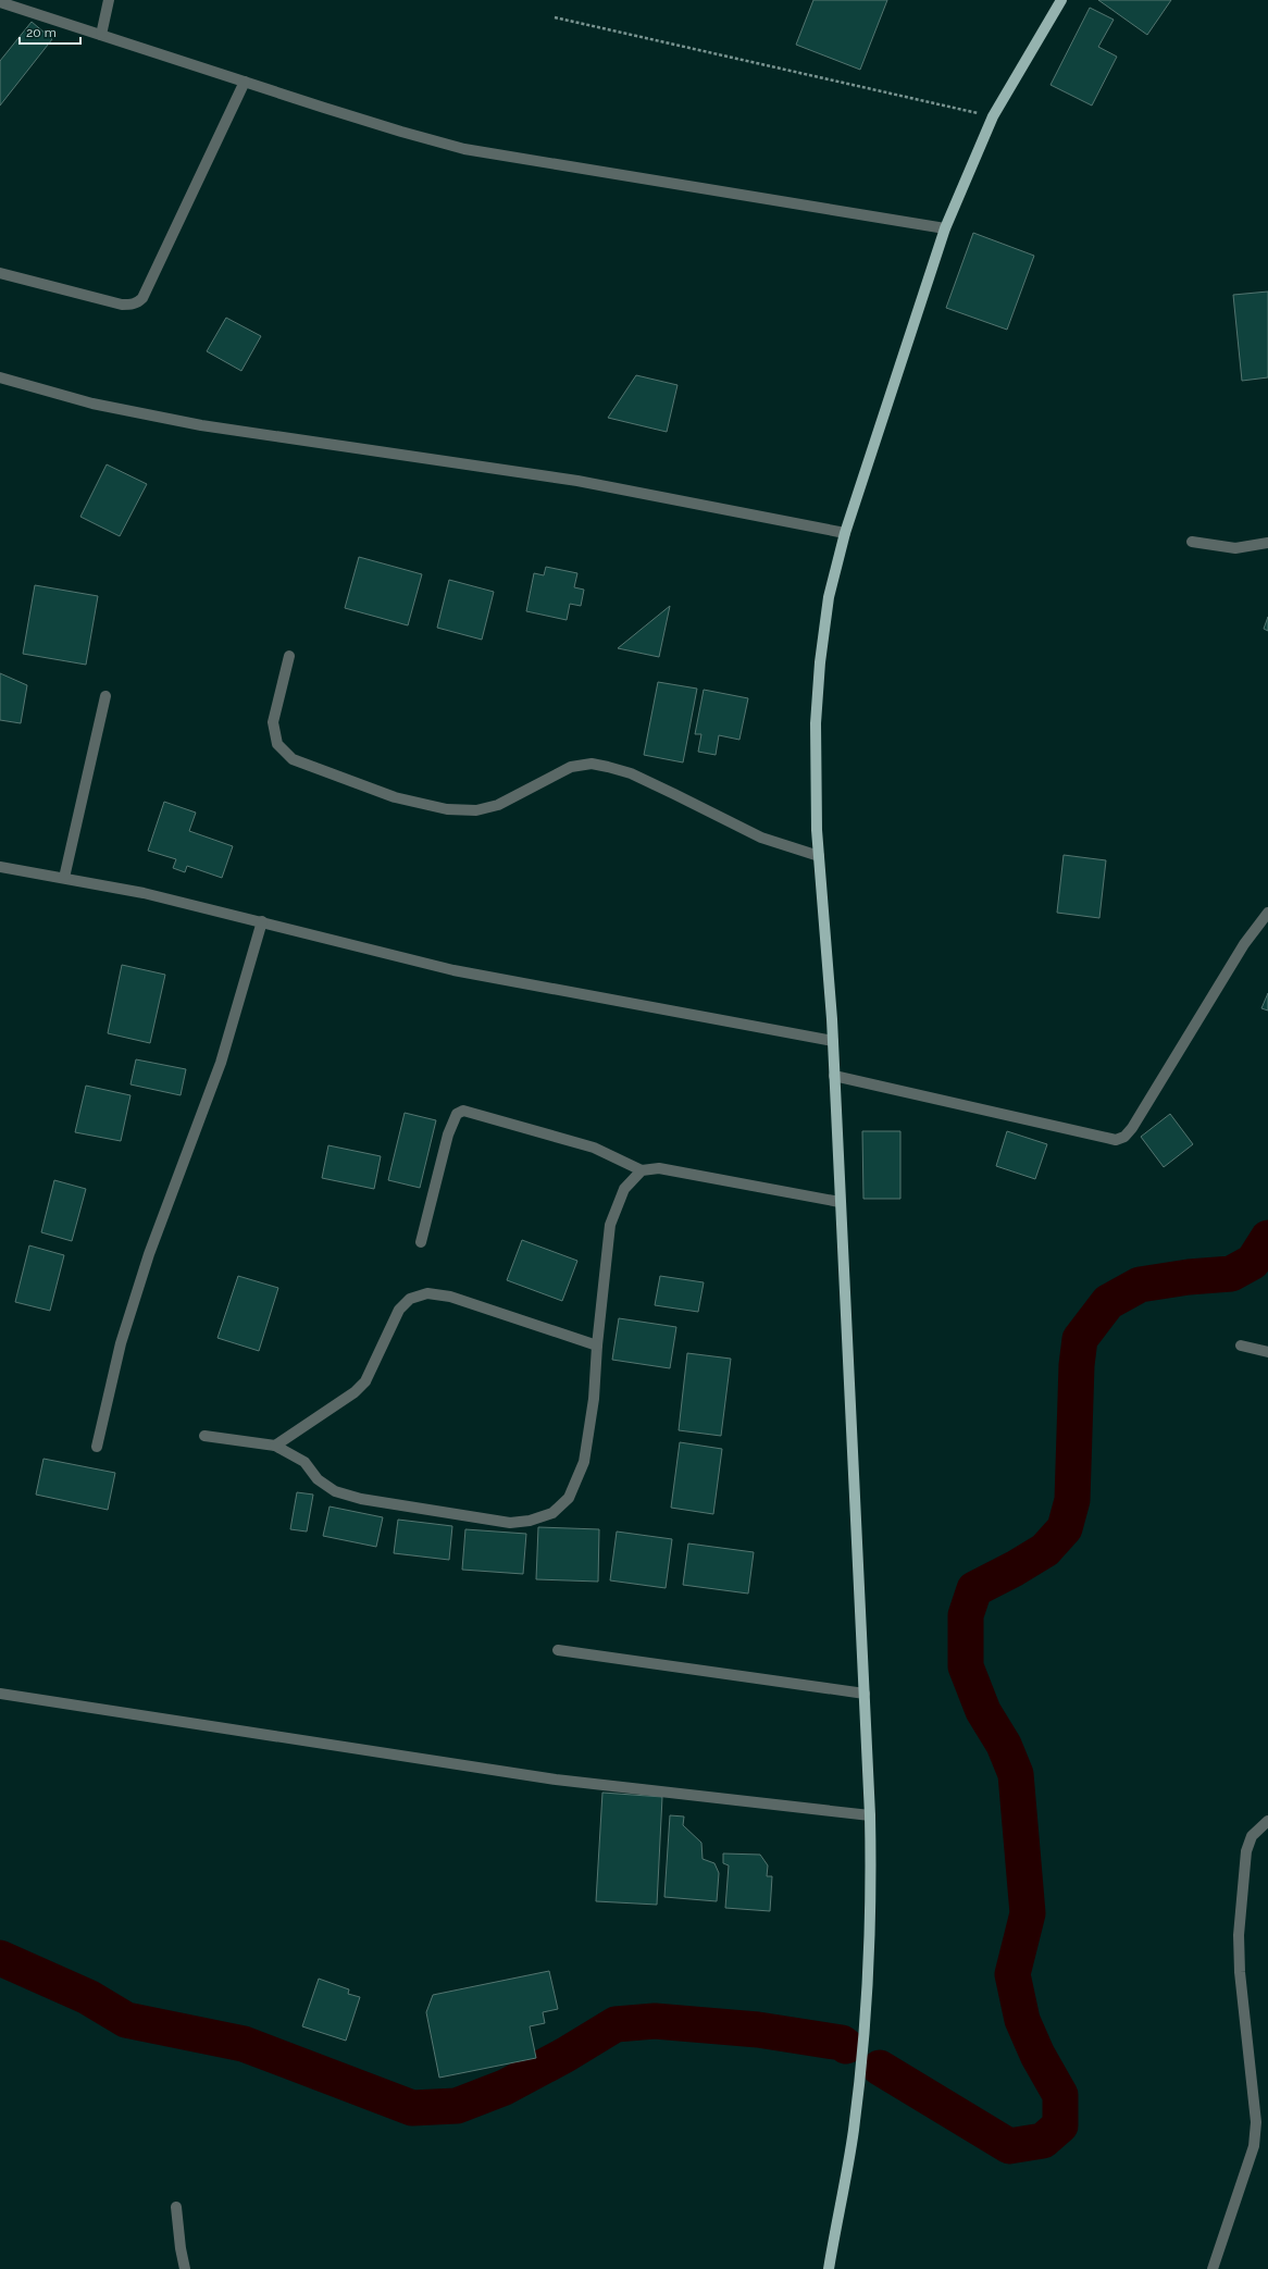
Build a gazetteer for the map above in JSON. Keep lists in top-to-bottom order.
{
  "scale_bar": "20 m"
}
